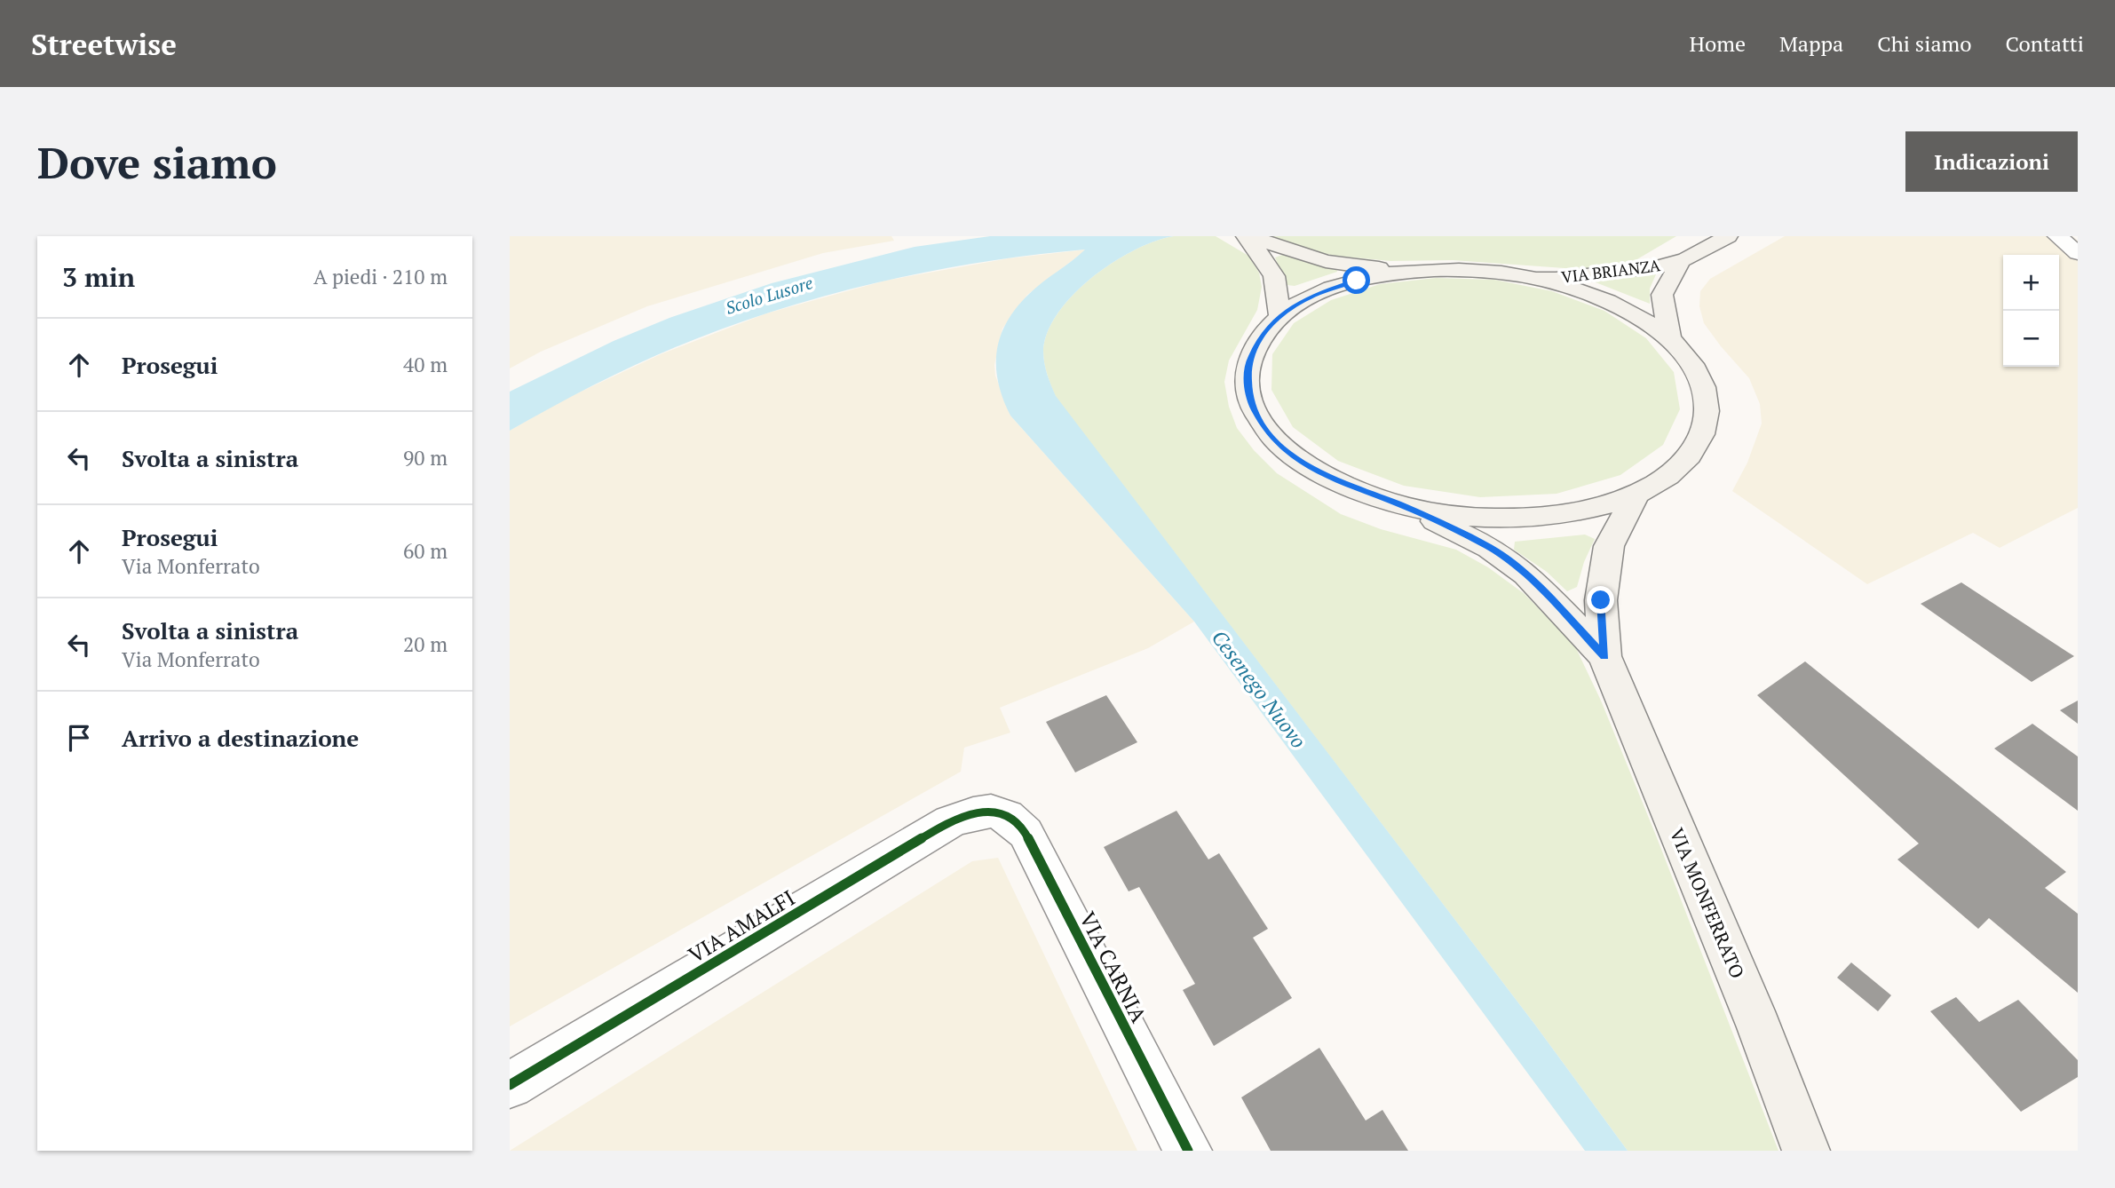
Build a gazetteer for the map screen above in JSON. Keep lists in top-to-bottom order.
{
  "streets": {
    "main road": ["VIA BRIANZA", "VIA MONFERRATO"],
    "street": ["VIA AMALFI", "VIA CARNIA"]
  },
  "crossings": [
    ["VIA AMALFI", "VIA CARNIA"]
  ],
  "water": ["Scolo Lusore", "Cesenego Nuovo"],
  "page": {
    "header": "Streetwise",
    "nav": [
      "Home",
      "Mappa",
      "Chi siamo",
      "Contatti"
    ],
    "buttons": "Indicazioni",
    "title": "Dove siamo",
    "heading": ["3 min", "A piedi · 210 m"],
    "map_buttons": ["+", "−"],
    "list": [
      ["Prosegui", "40 m"],
      ["Svolta a sinistra", "90 m"],
      ["Prosegui", "Via Monferrato", "60 m"],
      ["Svolta a sinistra", "Via Monferrato", "20 m"],
      "Arrivo a destinazione"
    ]
  }
}
